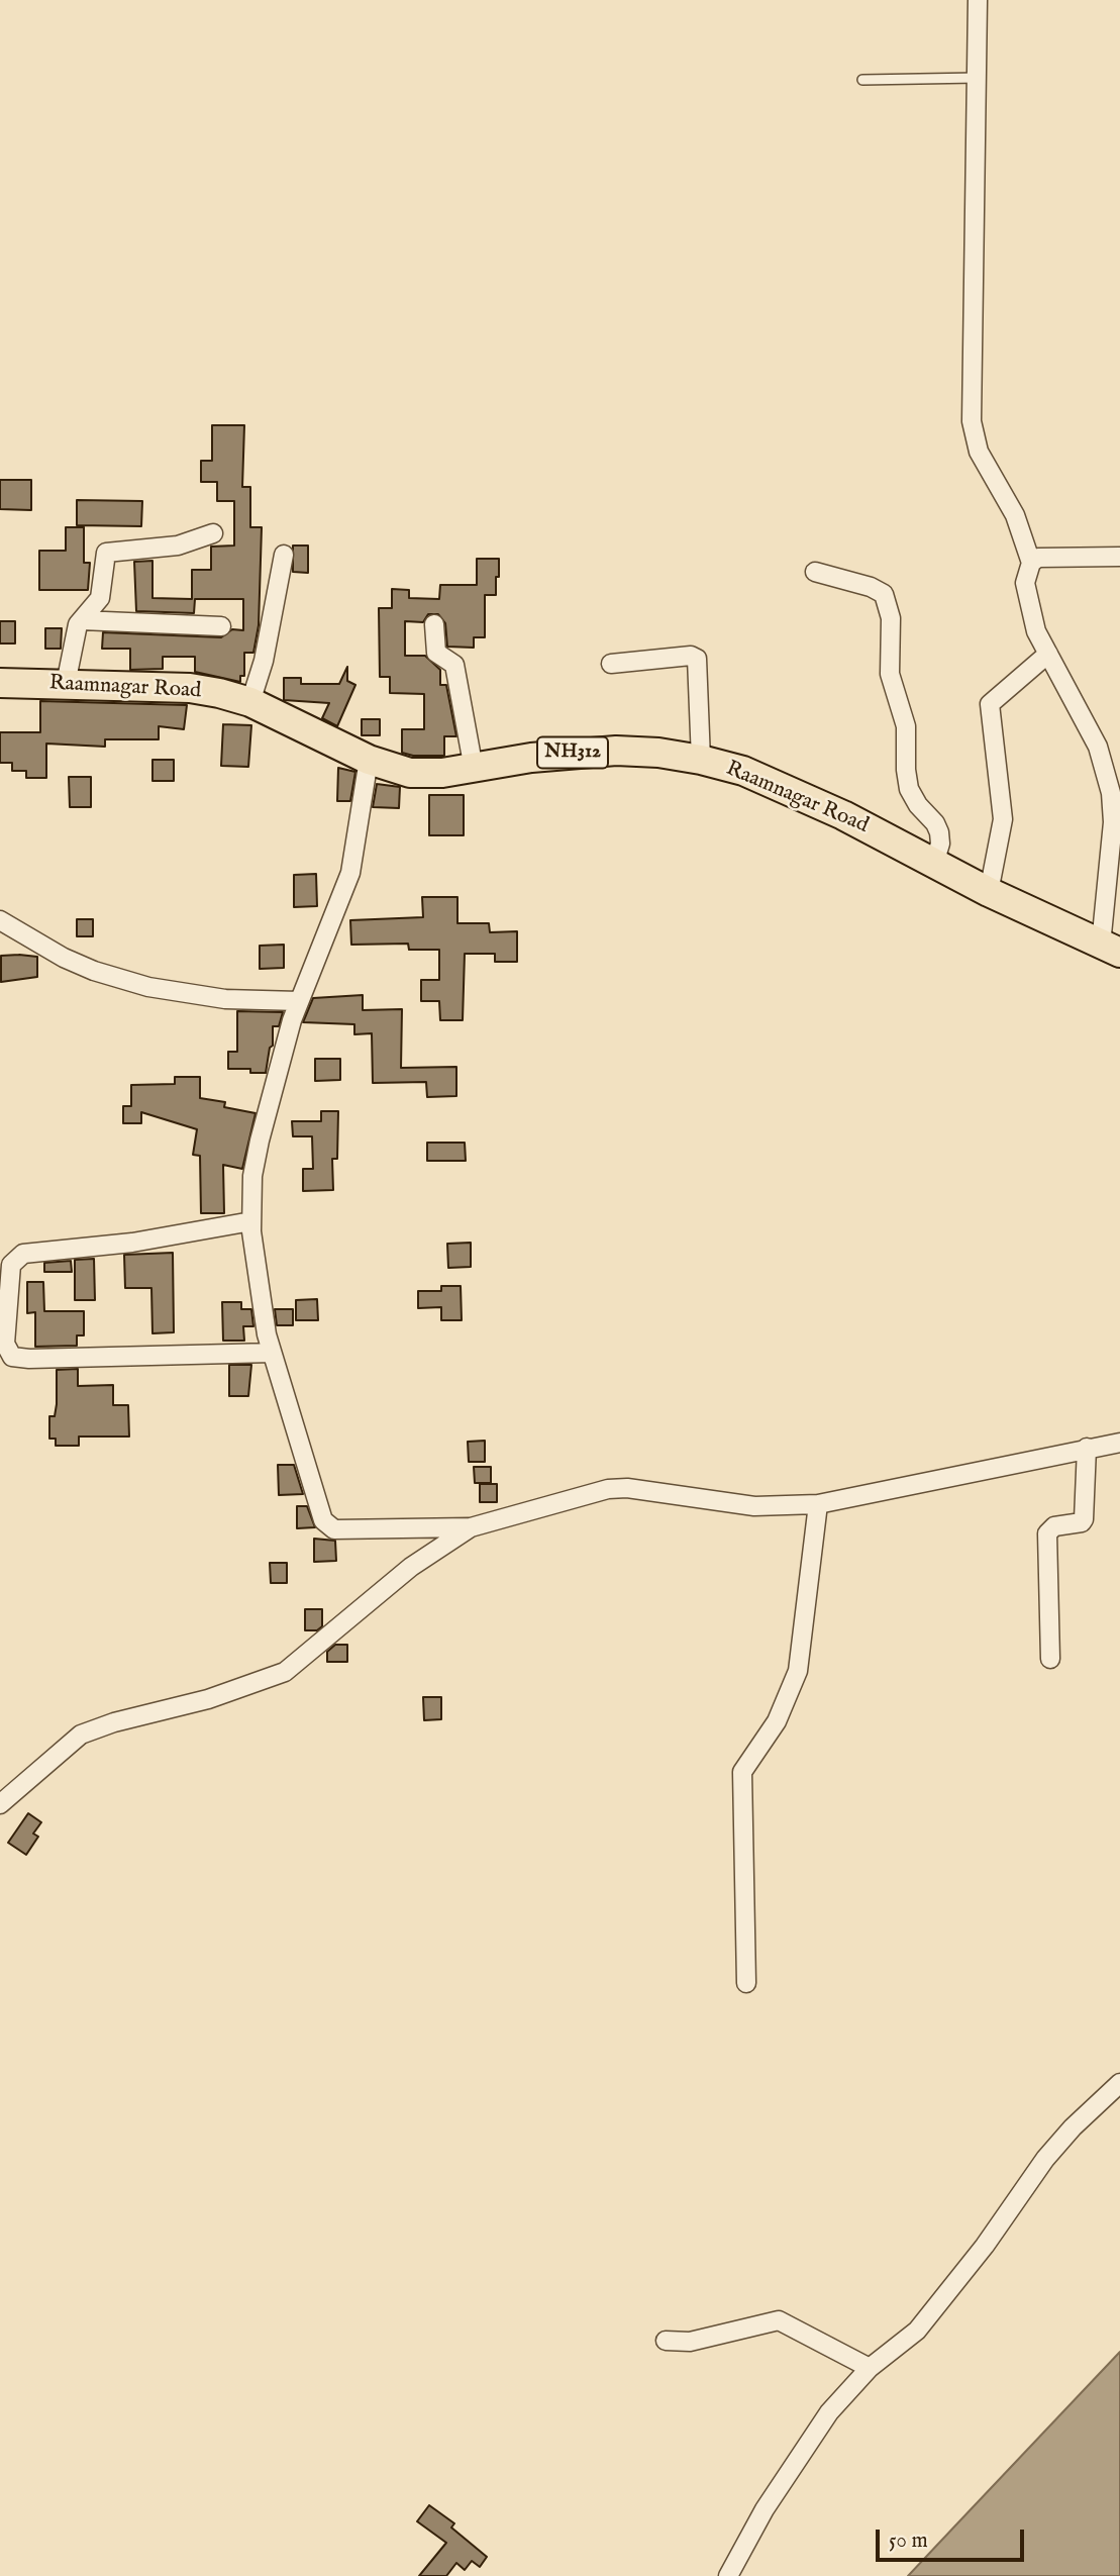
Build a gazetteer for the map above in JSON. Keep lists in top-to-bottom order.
{
  "streets": {
    "highway": ["Raamnagar Road", "NH312"]
  },
  "scale_bar": "50 m"
}
